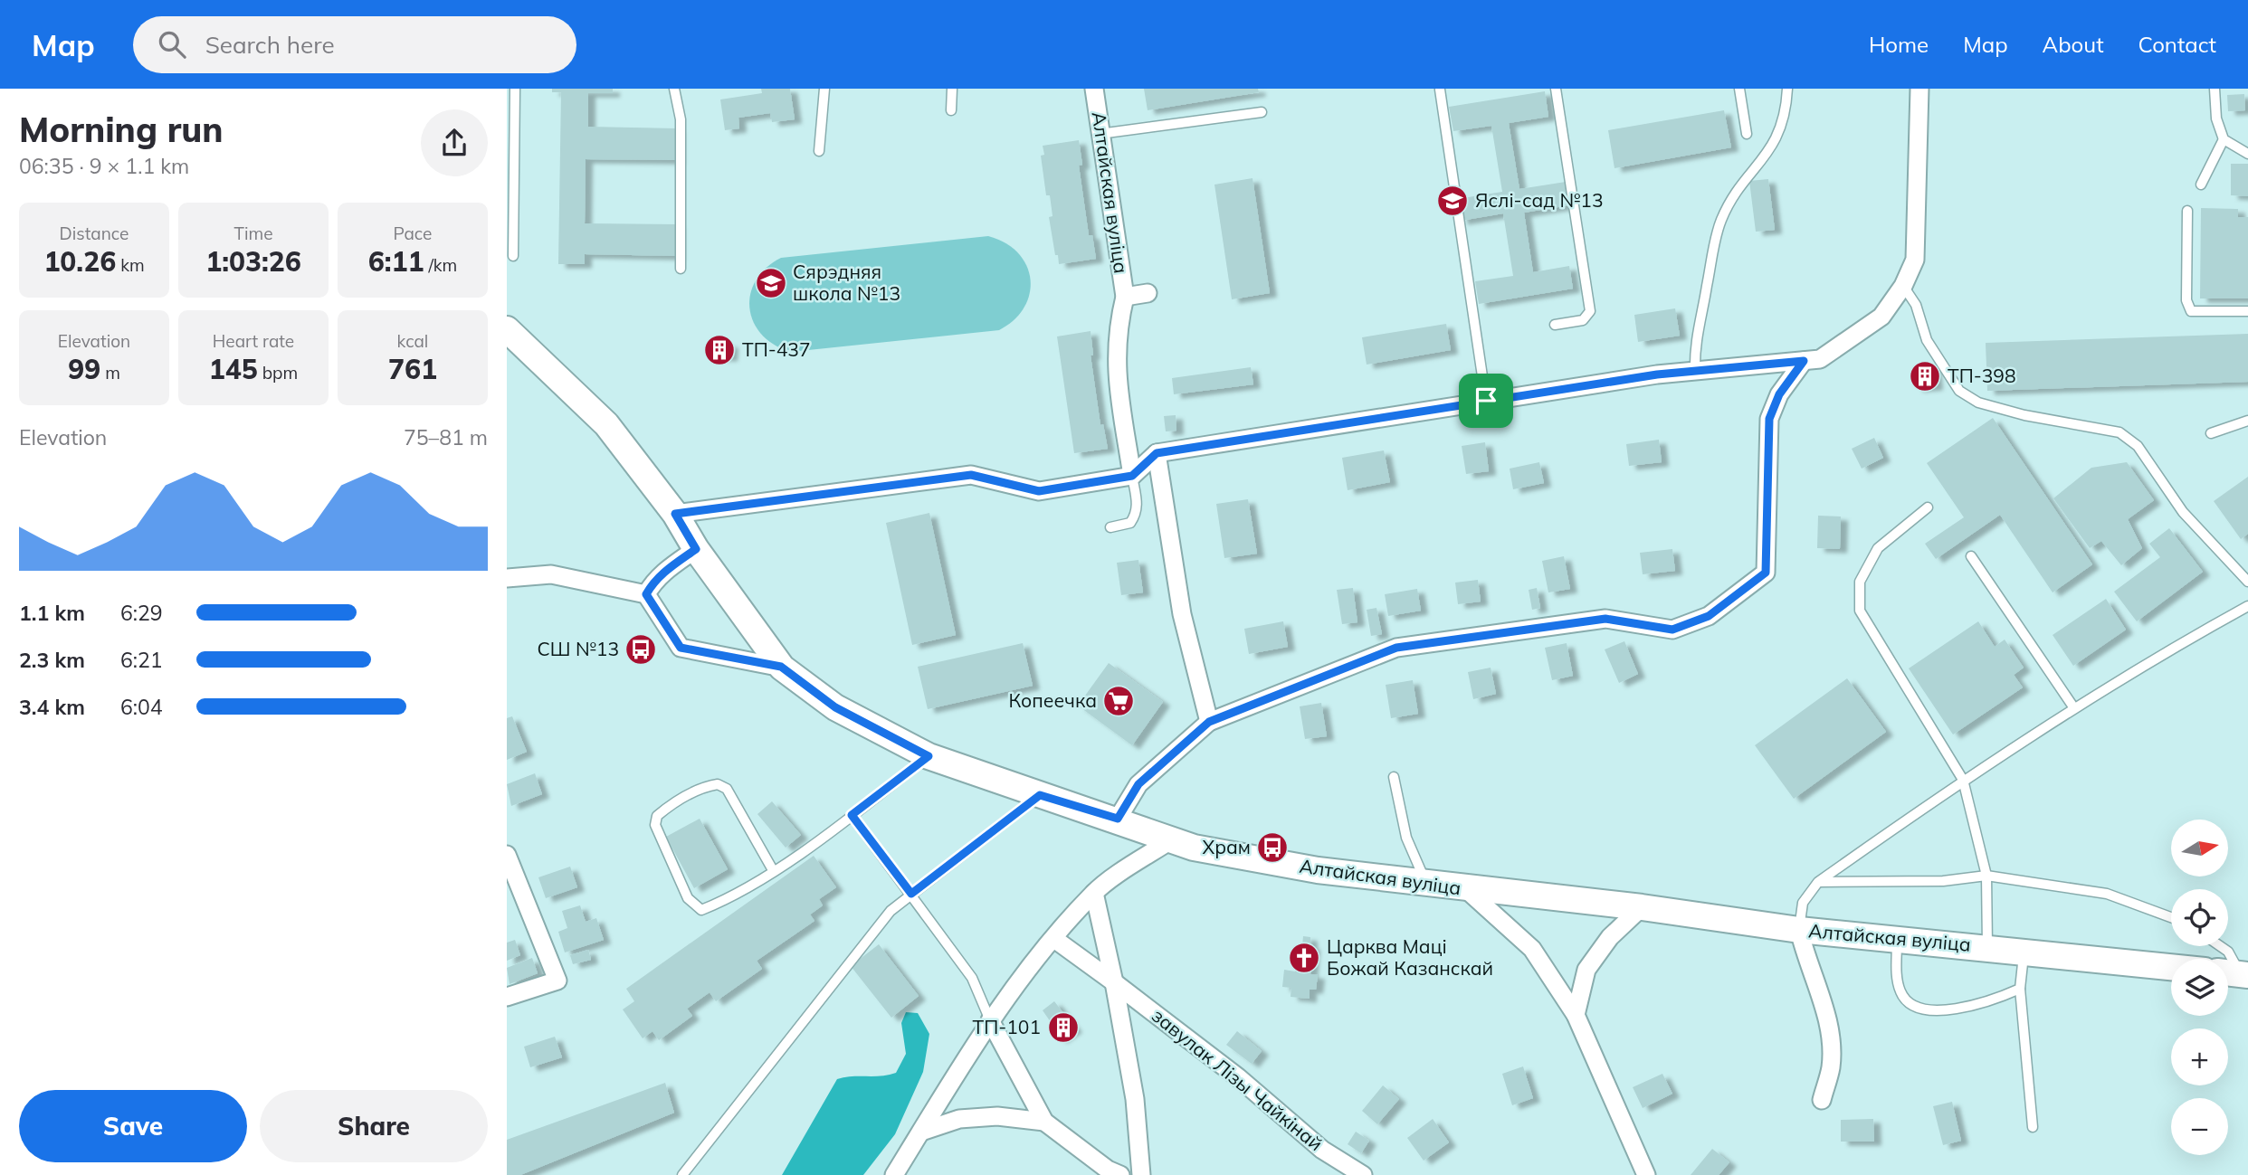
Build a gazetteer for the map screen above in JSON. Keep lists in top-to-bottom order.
{
  "streets": {
    "main road": ["Алтайская вуліца"],
    "street": ["завулак Лізы Чайкінай"]
  },
  "places": {
    "school or university": ["Яслі-сад №13", "Сярэдняя школа №13"],
    "building": ["ТП-437", "ТП-398", "ТП-101"],
    "bus stop": ["СШ №13", "Храм"],
    "supermarket": ["Копеечка"],
    "church": ["Царква Маці Божай Казанскай"]
  },
  "north": "right",
  "page": {
    "header": "Map",
    "search": "Search here",
    "nav": [
      "Home",
      "Map",
      "About",
      "Contact"
    ],
    "heading": ["Morning run", "06:35 · 9 × 1.1 km"],
    "stats": [
      ["Distance", "10.26 km"],
      ["Time", "1:03:26"],
      ["Pace", "6:11 /km"],
      ["Elevation", "99 m"],
      ["Heart rate", "145 bpm"],
      ["kcal", "761"]
    ],
    "chart": ["Elevation", "75–81 m"],
    "list": [
      {
        "name": "1.1 km",
        "note": "6:29"
      },
      {
        "name": "2.3 km",
        "note": "6:21"
      },
      {
        "name": "3.4 km",
        "note": "6:04"
      }
    ],
    "map_buttons": ["+", "−"],
    "buttons": ["Save", "Share"]
  }
}
